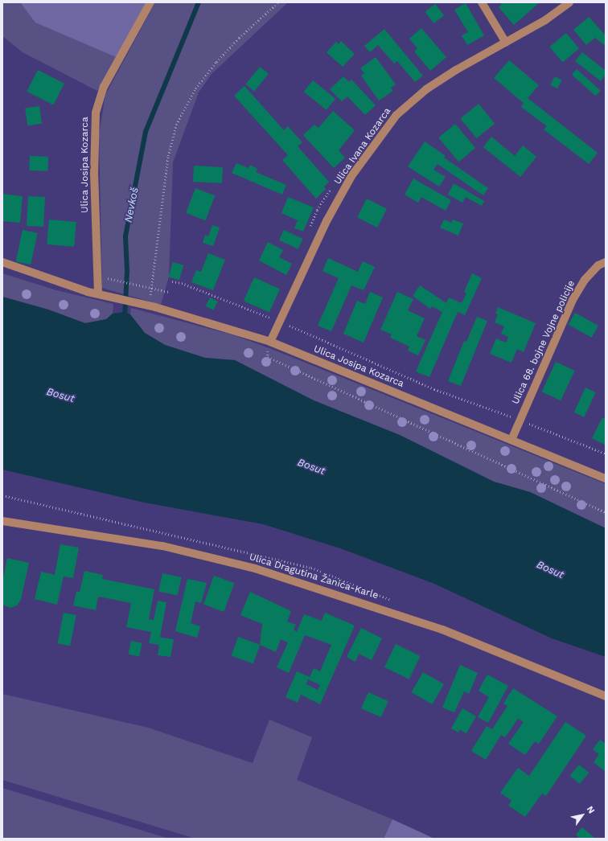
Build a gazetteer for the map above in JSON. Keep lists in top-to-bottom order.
{
  "streets": {
    "street": [
      "Ulica Ivana Kozarca",
      "Ulica Josipa Kozarca",
      "Ulica 68. bojne Vojne policije",
      "Ulica Dragutina Žanića-Karle"
    ]
  },
  "crossings": [
    ["Ulica Ivana Kozarca", "Ulica Josipa Kozarca"],
    ["Ulica Josipa Kozarca", "Ulica 68. bojne Vojne policije"]
  ],
  "water": ["Nevkoš", "Bosut"],
  "north": "top right"
}
